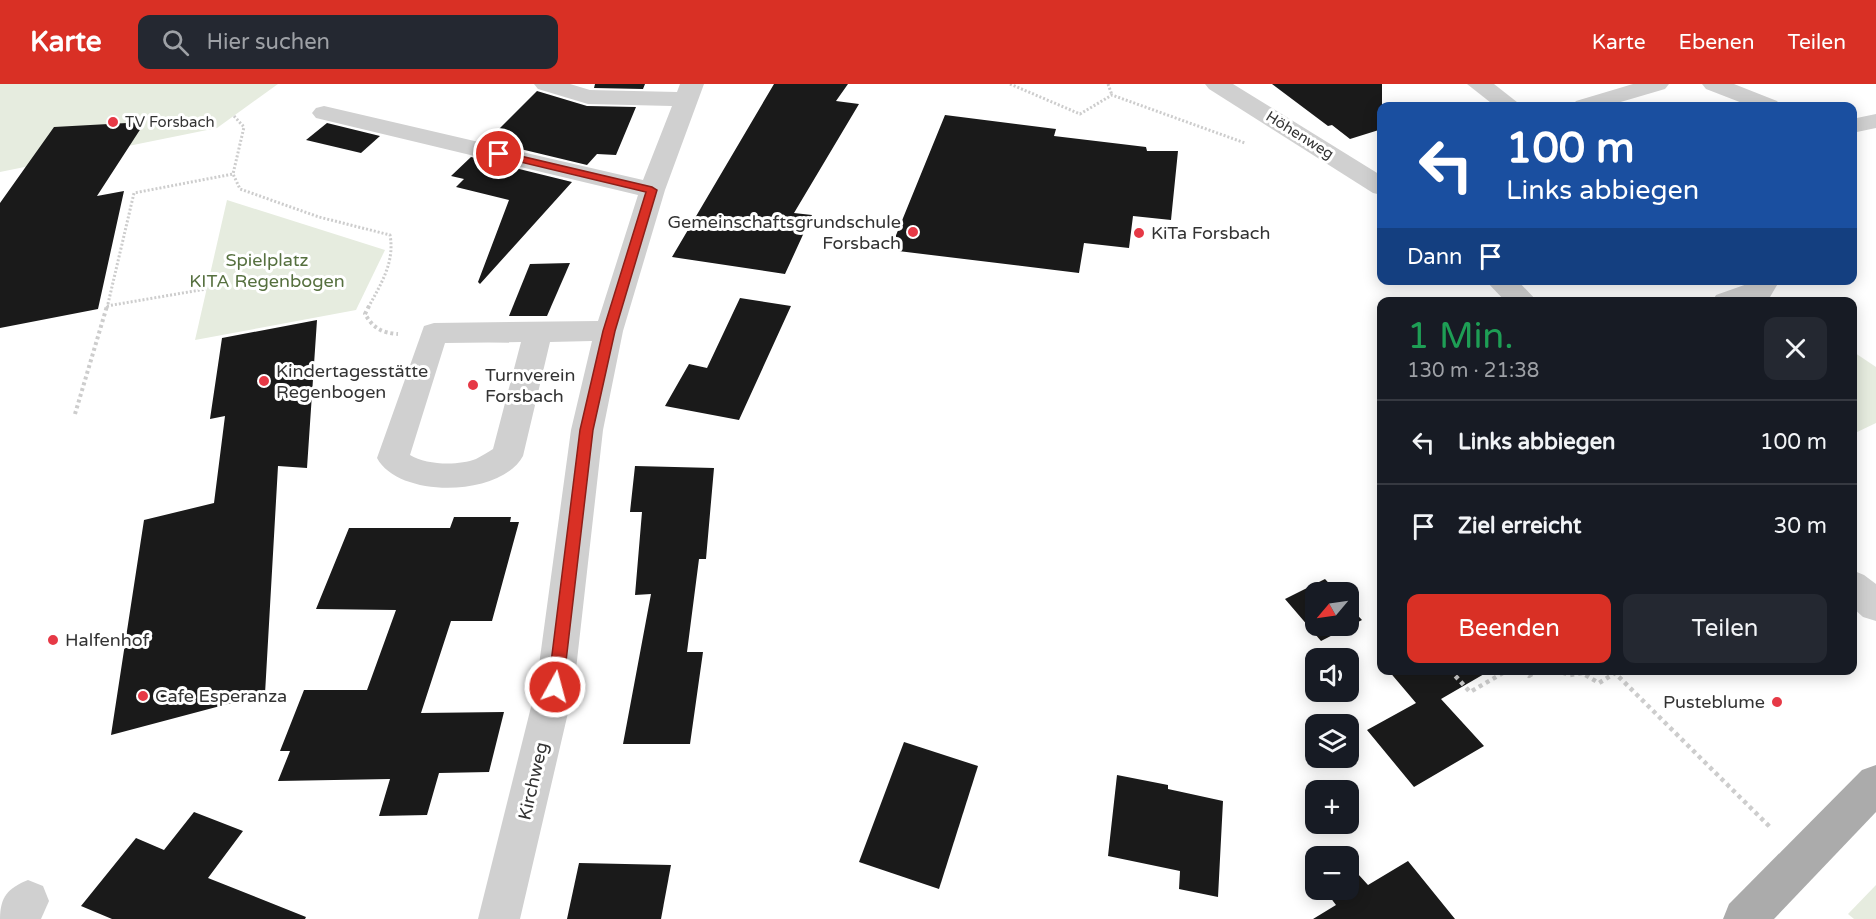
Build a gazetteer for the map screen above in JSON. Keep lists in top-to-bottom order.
{
  "streets": {
    "street": ["Höhenweg", "Kirchweg"]
  },
  "parks": ["Spielplatz KITA Regenbogen"],
  "places": [
    "TV Forsbach",
    "Gemeinschaftsgrundschule Forsbach",
    "KiTa Forsbach",
    "Kindertagesstätte Regenbogen",
    "Turnverein Forsbach",
    "Halfenhof",
    "Cafe Esperanza",
    "Pusteblume"
  ],
  "north": "bottom left",
  "page": {
    "header": "Karte",
    "search": "Hier suchen",
    "nav": ["Karte", "Ebenen", "Teilen"],
    "turn": ["100 m", "Links abbiegen"],
    "then": "Dann",
    "heading": ["1 Min.", "130 m · 21:38"],
    "list": [
      {
        "name": "Links abbiegen",
        "value": "100 m"
      },
      {
        "name": "Ziel erreicht",
        "value": "30 m"
      }
    ],
    "map_buttons": ["+", "−"],
    "buttons": ["Beenden", "Teilen"]
  }
}
